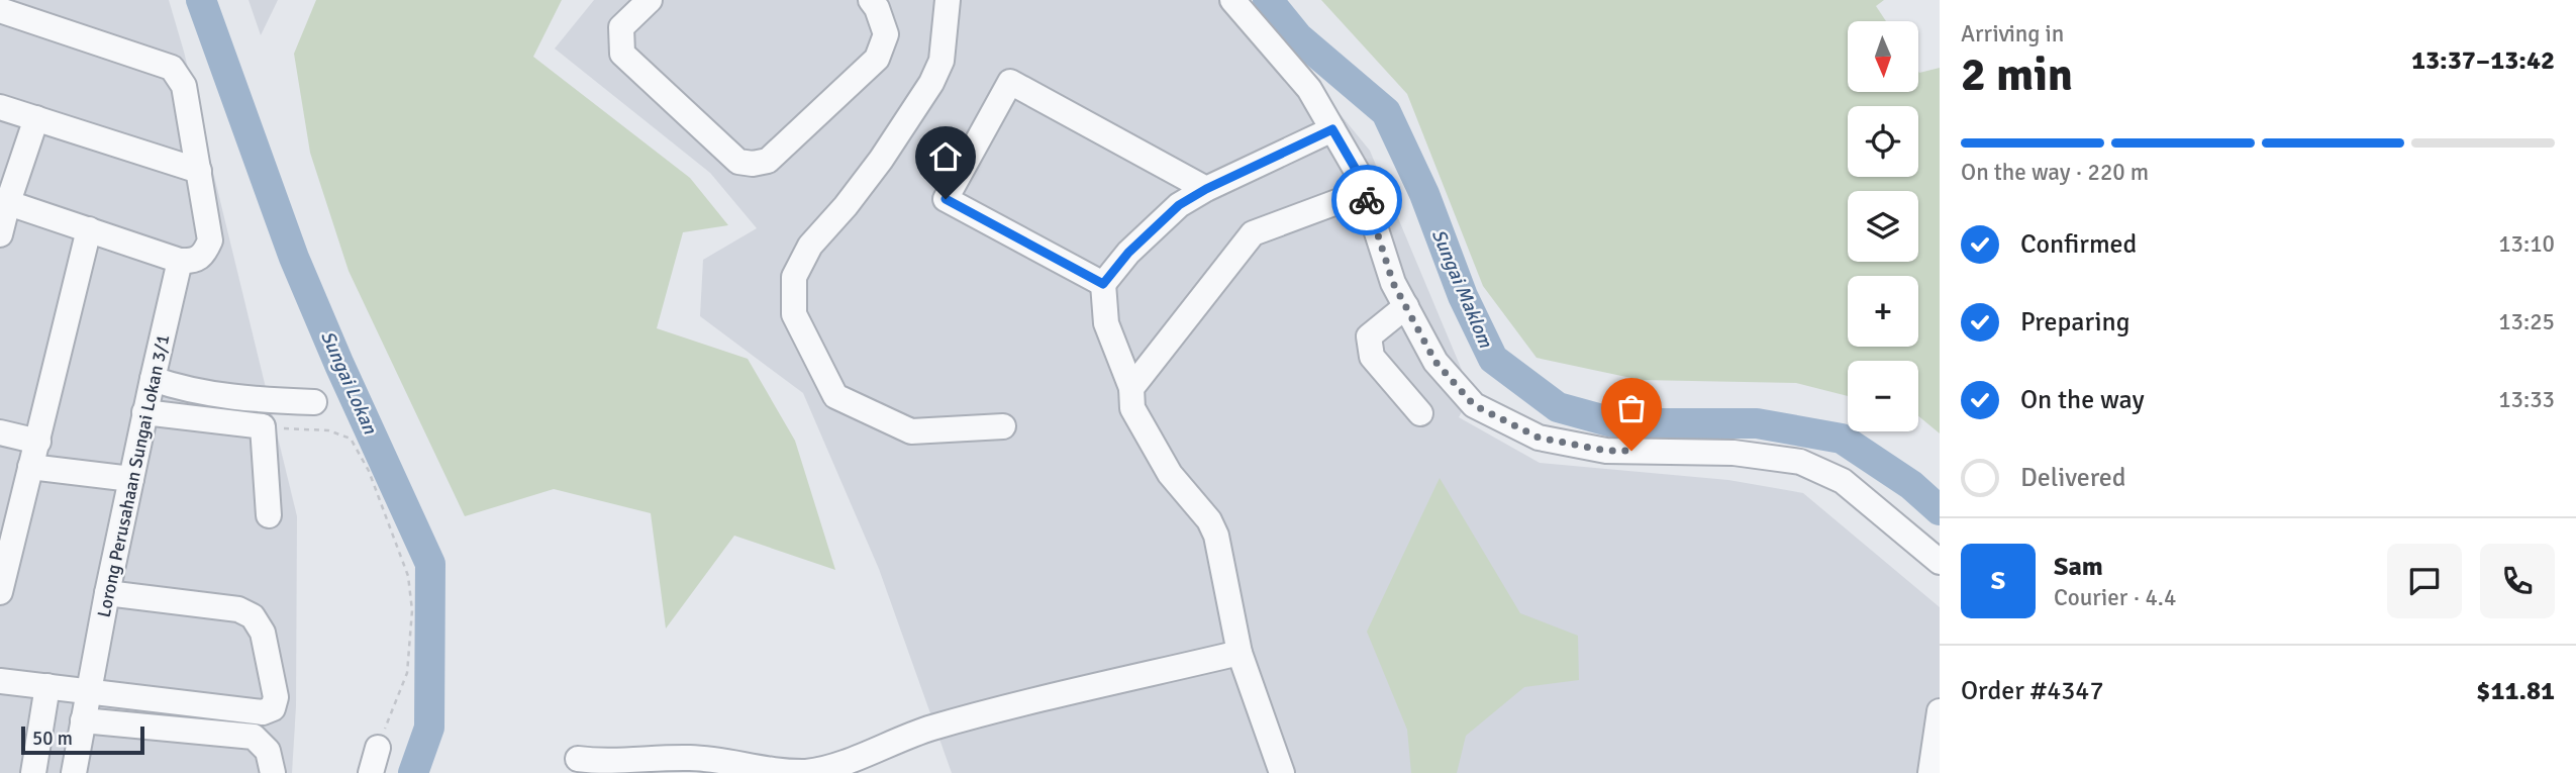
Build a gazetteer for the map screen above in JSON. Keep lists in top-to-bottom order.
{
  "streets": {
    "street": ["Lorong Perusahaan Sungai Lokan 3/1"]
  },
  "water": ["Sungai Maklom", "Sungai Lokan"],
  "scale_bar": "50 m",
  "north": "bottom",
  "page": {
    "heading": ["2 min", "Arriving in", "13:37–13:42"],
    "panel": [
      "Sam",
      "Courier · 4.4",
      "Order #4347",
      "$11.81"
    ],
    "map_buttons": ["+", "−"],
    "bar": "On the way · 220 m",
    "list": [
      ["Confirmed", "13:10"],
      ["Preparing", "13:25"],
      ["On the way", "13:33"],
      "Delivered"
    ],
    "round": "S",
    "scale": "50 m"
  }
}
